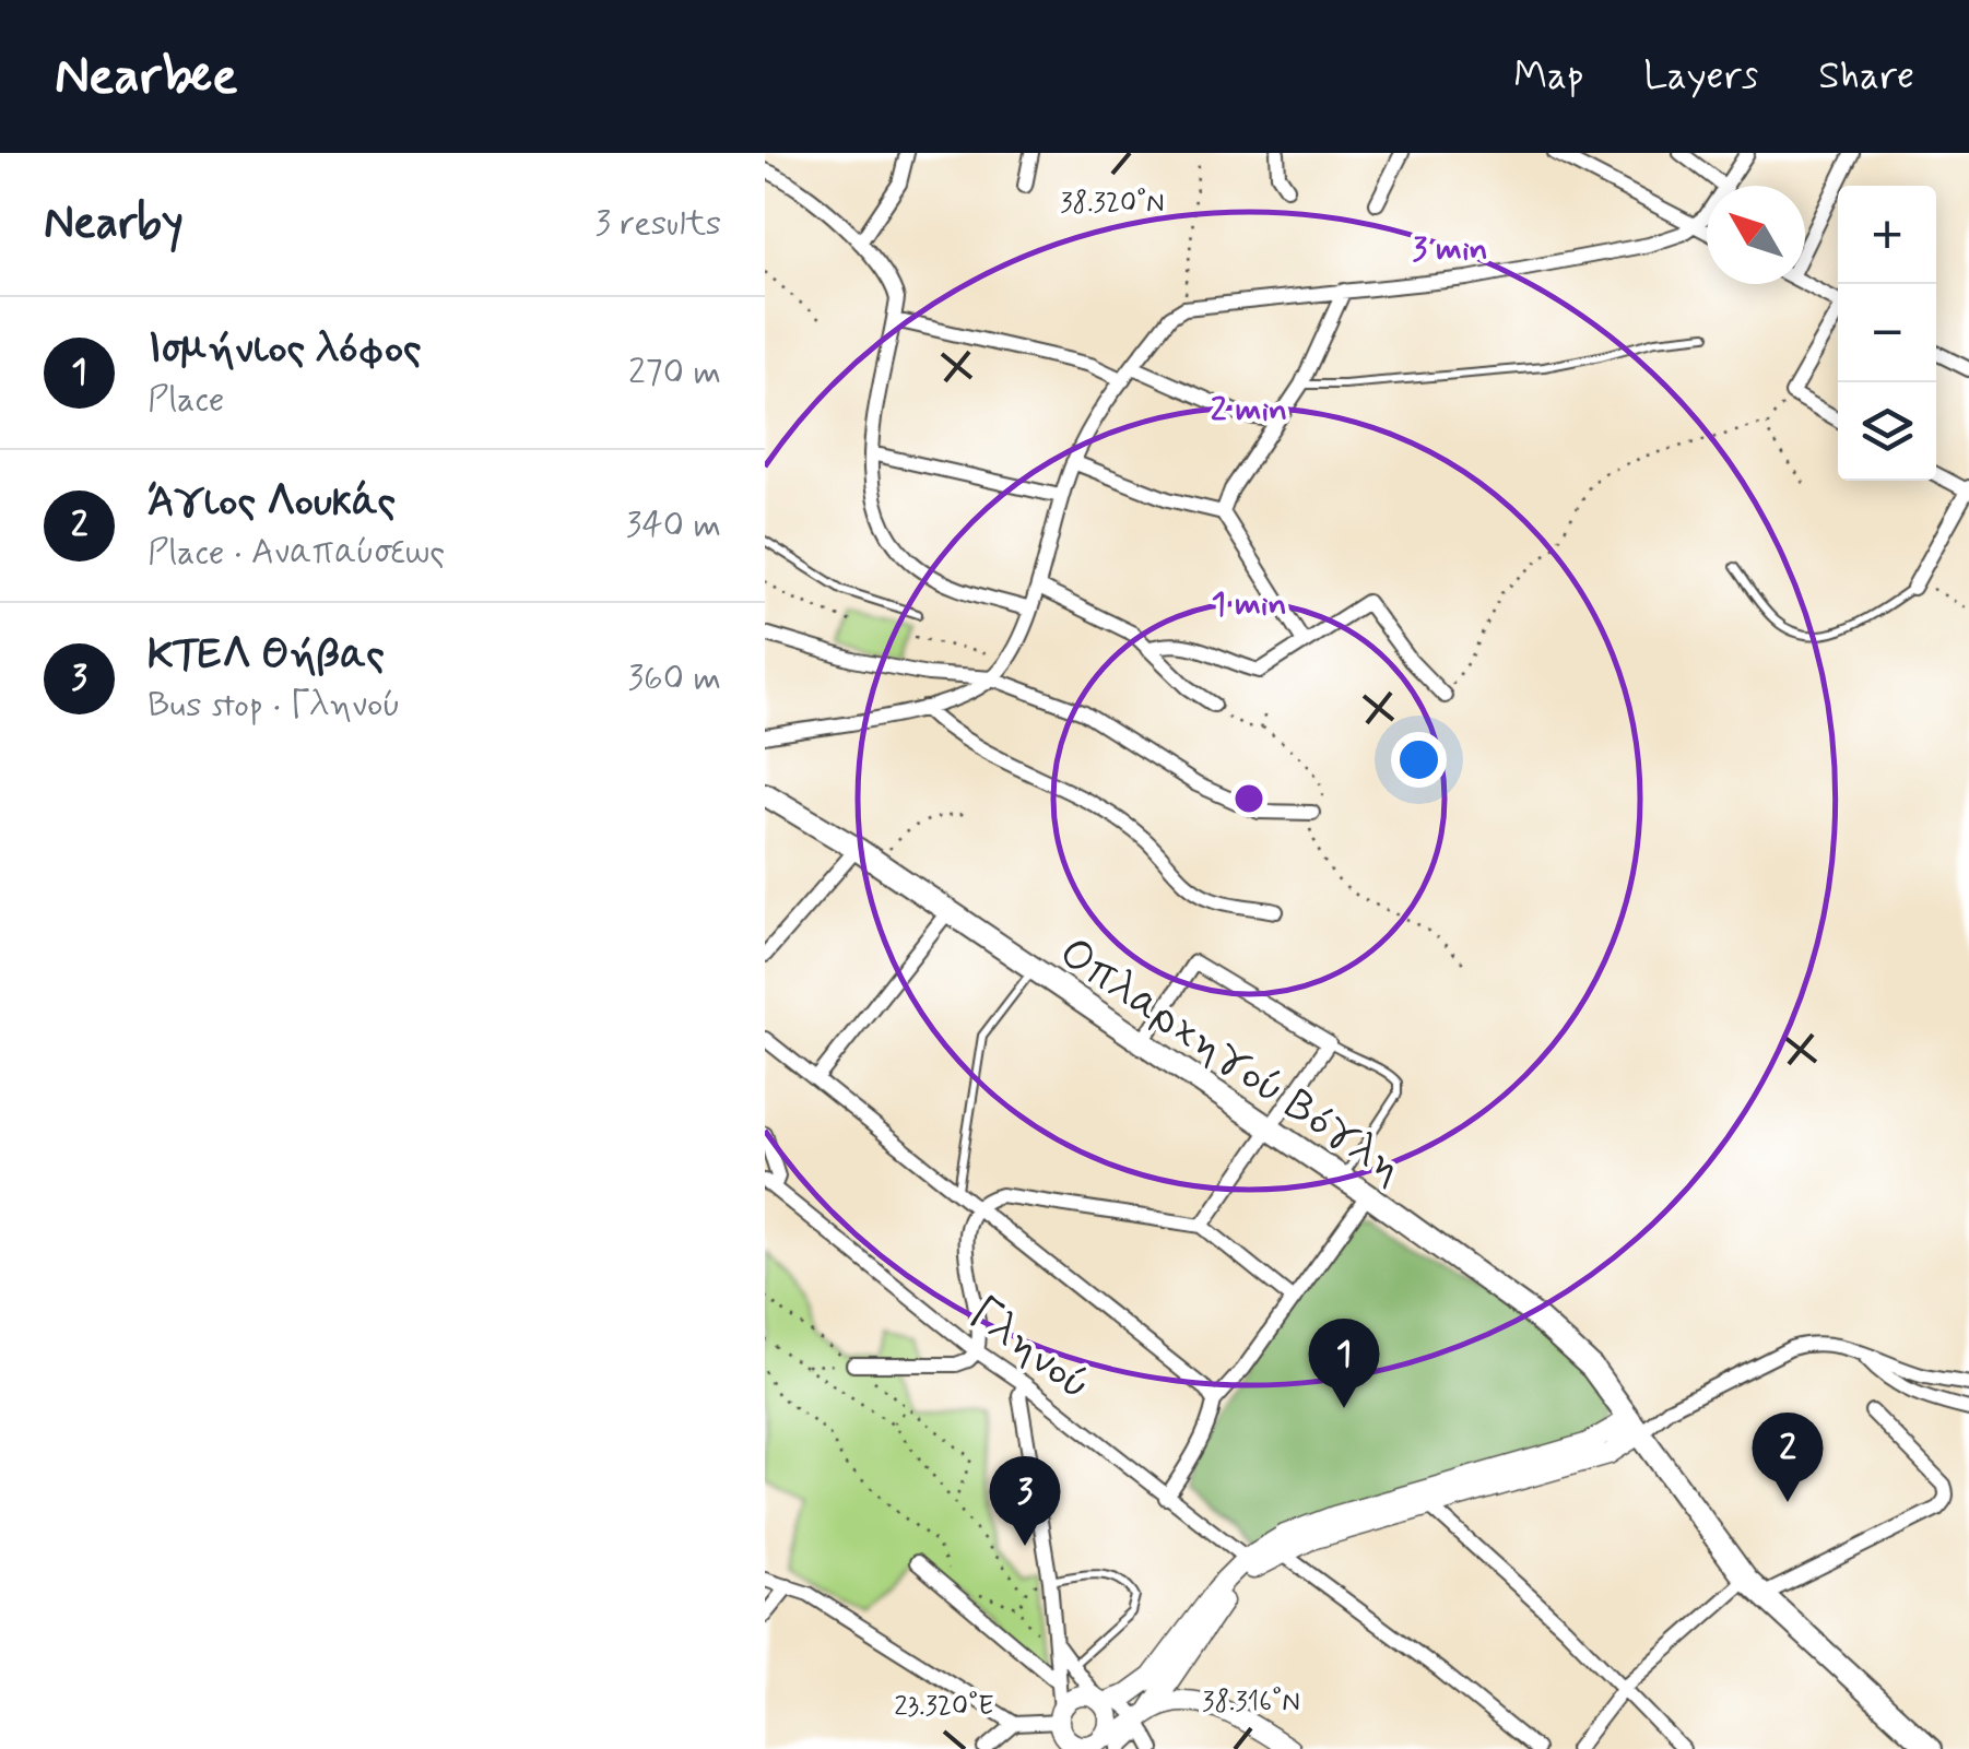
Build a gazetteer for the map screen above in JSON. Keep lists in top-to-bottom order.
{
  "streets": {
    "main road": ["Οπλαρχηγού Βόγλη"],
    "street": ["Γληνού"]
  },
  "north": "top left",
  "page": {
    "header": "Nearbee",
    "nav": ["Map", "Layers", "Share"],
    "heading": ["Nearby", "3 results"],
    "map_buttons": ["+", "−"],
    "list": [
      {
        "mark": "1",
        "name": "Ισμήνιος λόφος",
        "note": "Place",
        "value": "270 m"
      },
      {
        "mark": "2",
        "name": "Άγιος Λουκάς",
        "note": "Place · Αναπαύσεως",
        "value": "340 m"
      },
      {
        "mark": "3",
        "name": "ΚΤΕΛ Θήβας",
        "note": "Bus stop · Γληνού",
        "value": "360 m"
      }
    ],
    "pins": ["1", "2", "3"]
  },
  "coordinates": ["38.320°N", "38.316°N", "23.320°E"],
  "rings": ["3 min", "2 min", "1 min"]
}
